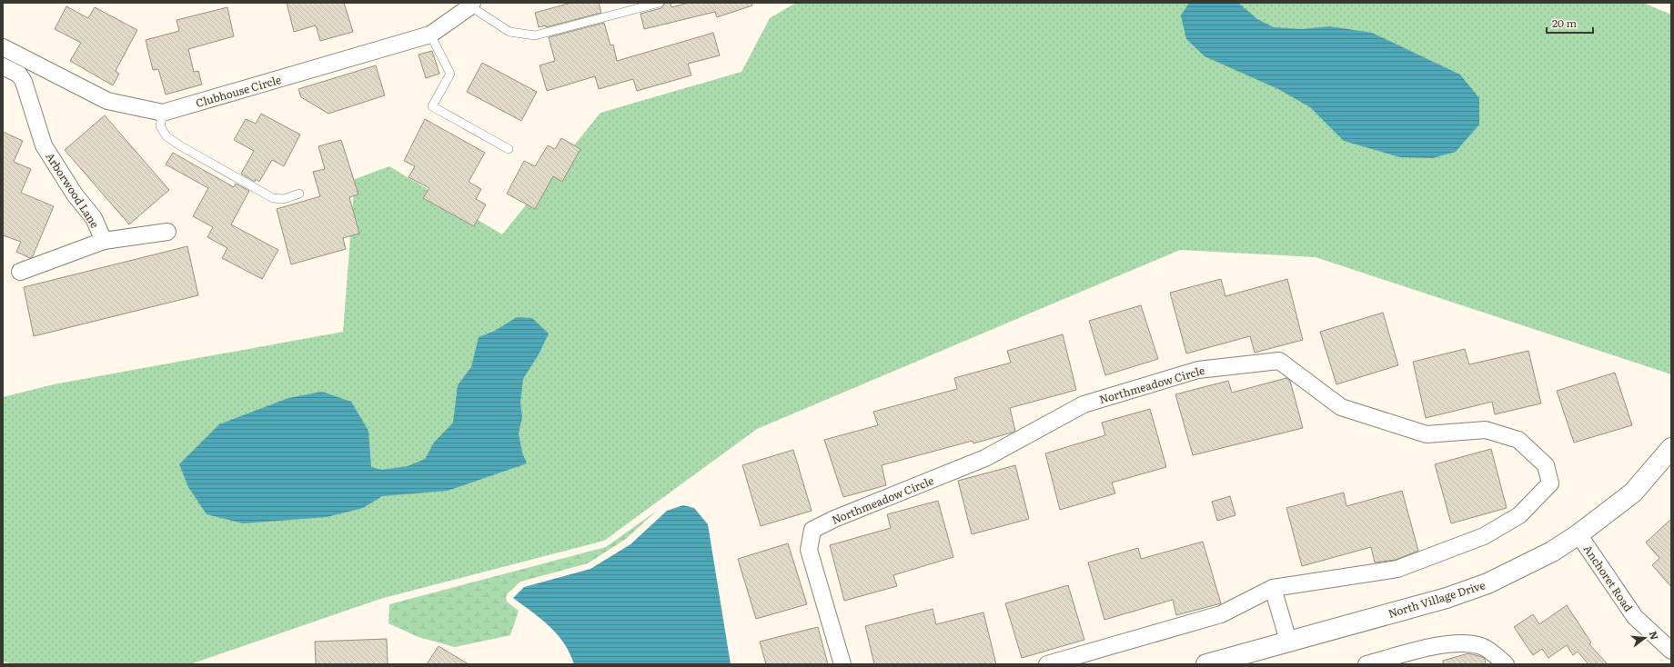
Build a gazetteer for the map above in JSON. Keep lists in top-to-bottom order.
{
  "streets": {
    "street": [
      "Clubhouse Circle",
      "Arborwood Lane",
      "Northmeadow Circle",
      "Anchoret Road",
      "North Village Drive"
    ]
  },
  "crossings": [
    ["Anchoret Road", "North Village Drive"]
  ],
  "scale_bar": "20 m",
  "north": "right"
}
